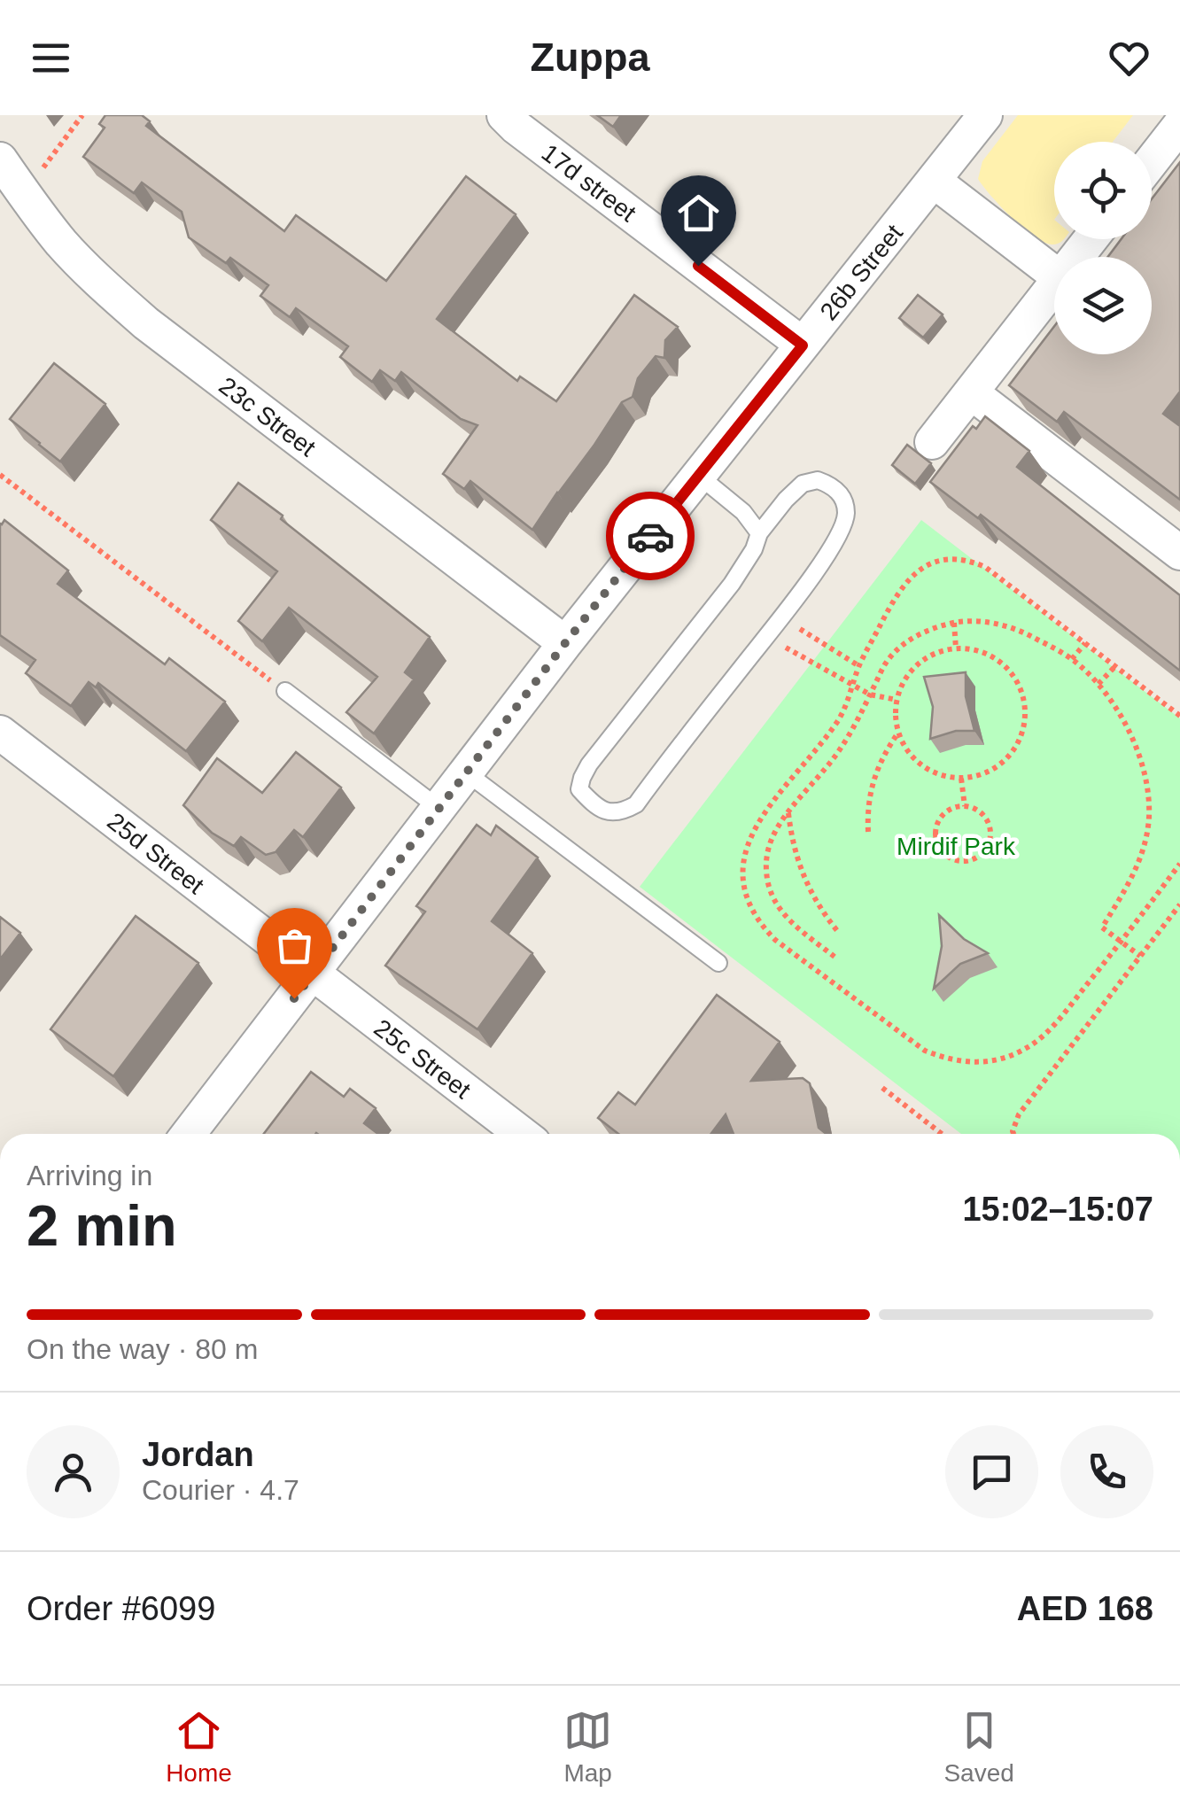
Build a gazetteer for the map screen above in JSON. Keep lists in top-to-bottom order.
{
  "streets": {
    "street": [
      "17d street",
      "26b Street",
      "23c Street",
      "25d Street",
      "25c Street"
    ]
  },
  "crossings": [
    ["17d street", "26b Street"],
    ["26b Street", "23c Street"],
    ["26b Street", "25d Street"],
    ["26b Street", "25c Street"],
    ["25d Street", "25c Street"]
  ],
  "parks": ["Mirdif Park"],
  "page": {
    "header": "Zuppa",
    "heading": ["2 min", "Arriving in", "15:02–15:07"],
    "panel": [
      "Jordan",
      "Courier · 4.7",
      "Order #6099",
      "AED 168"
    ],
    "bar": "On the way · 80 m",
    "tabs": ["Home", "Map", "Saved"]
  }
}
